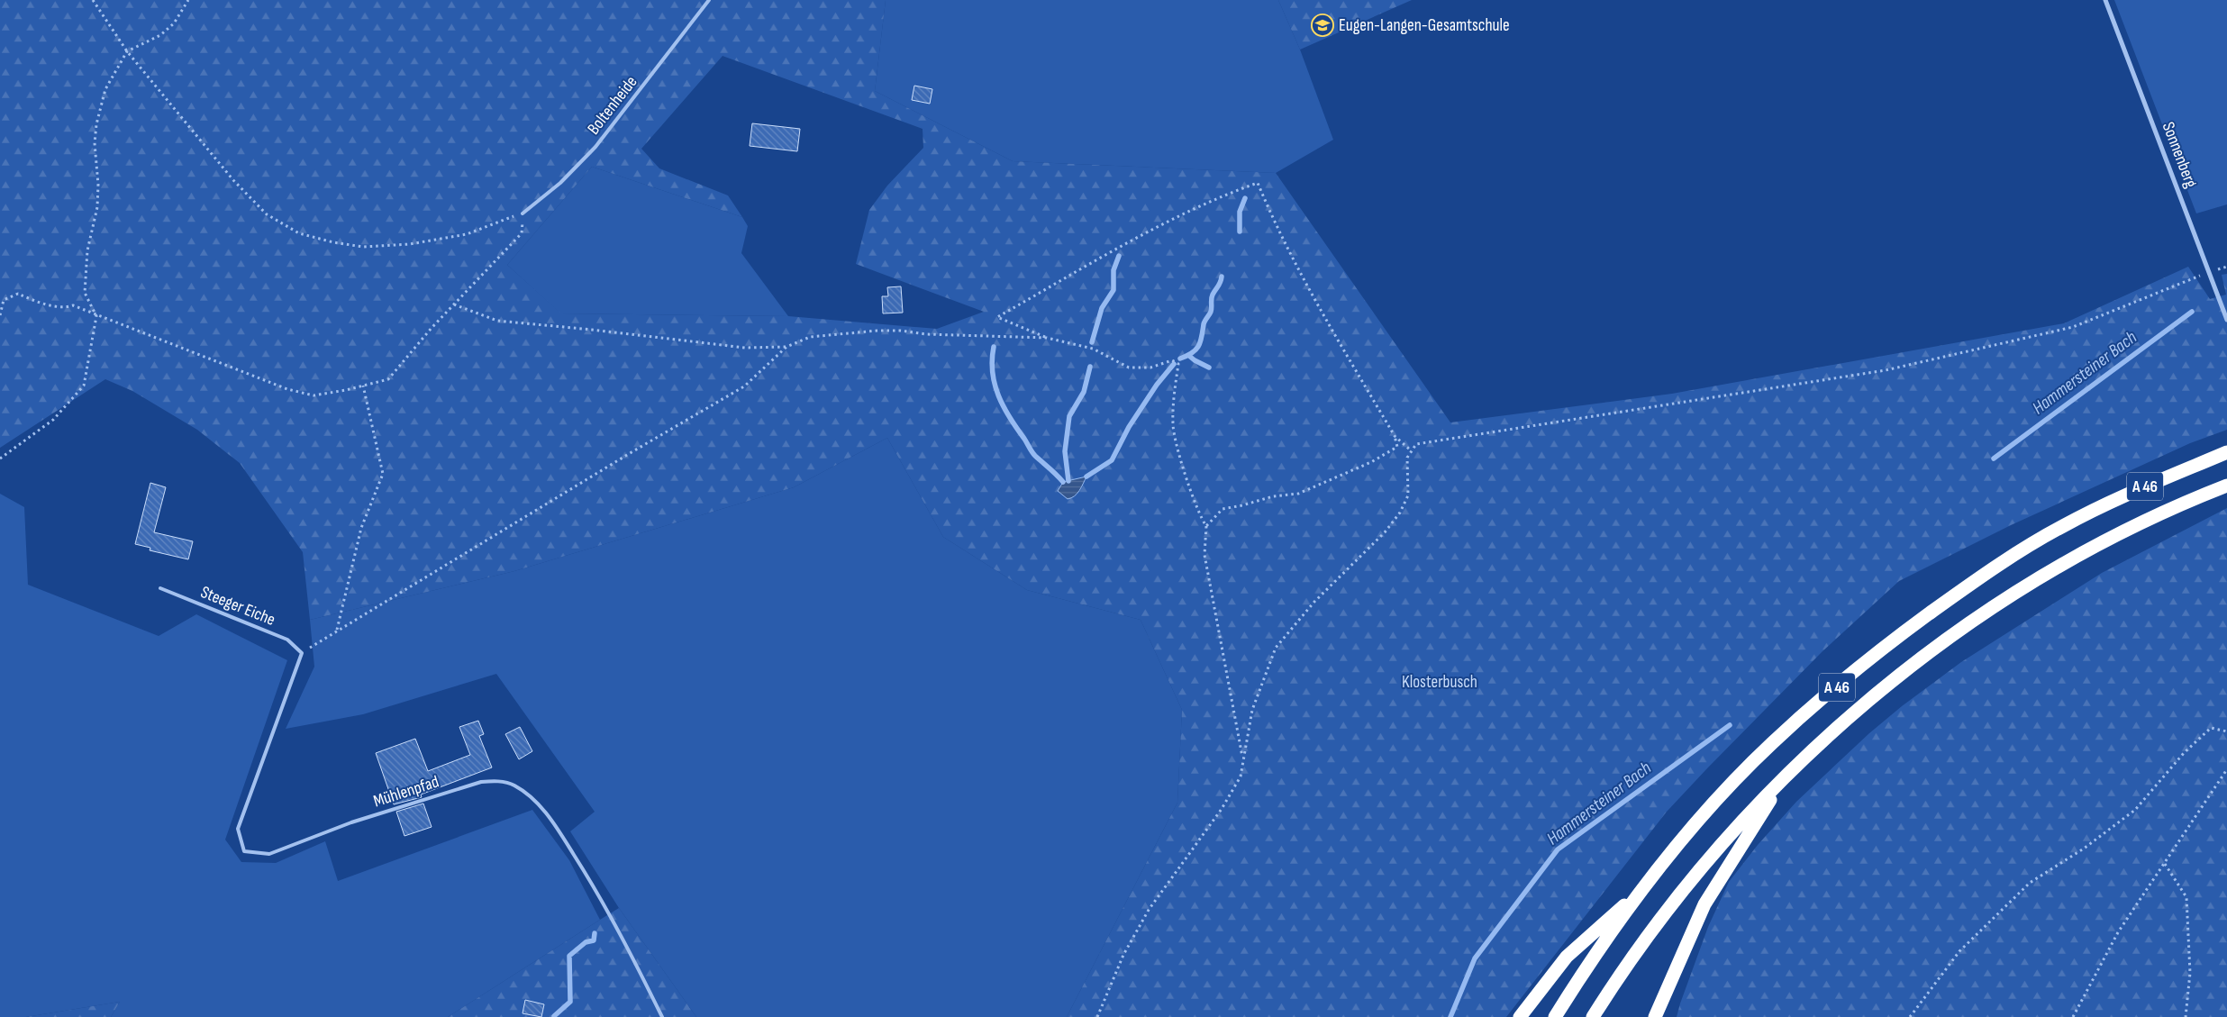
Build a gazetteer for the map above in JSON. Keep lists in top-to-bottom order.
{
  "streets": {
    "highway": ["A 46"],
    "street": ["Sonnenberg"],
    "lane": ["Boltenheide", "Steeger Eiche", "Mühlenpfad"]
  },
  "crossings": [
    ["Steeger Eiche", "Mühlenpfad"]
  ],
  "water": ["Hammersteiner Bach"],
  "parks": ["Klosterbusch"],
  "places": {
    "school or university": ["Eugen-Langen-Gesamtschule"]
  }
}
